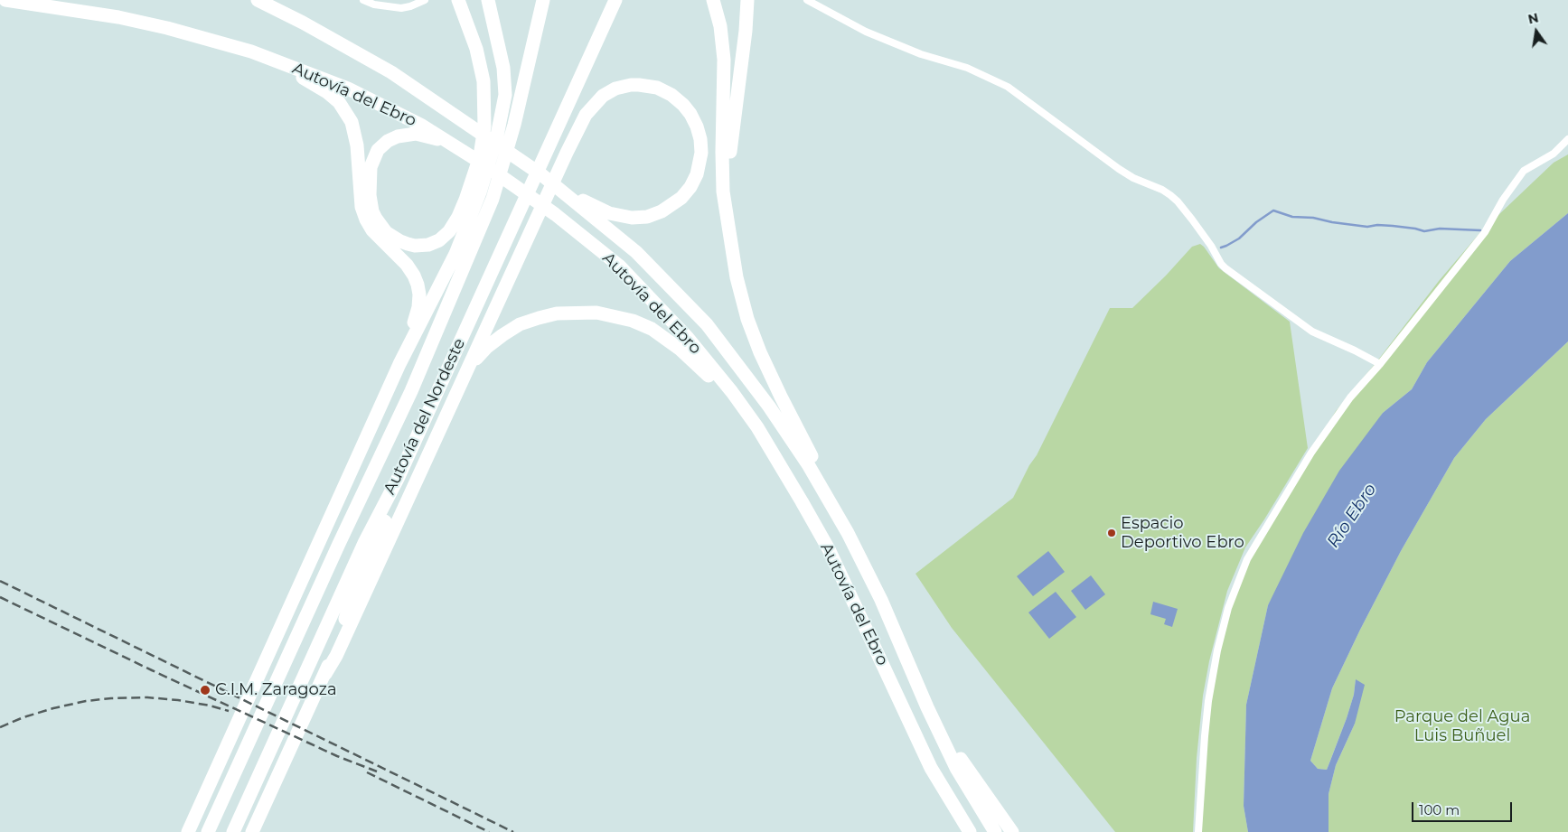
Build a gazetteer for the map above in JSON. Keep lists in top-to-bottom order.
{
  "streets": {
    "highway": ["Autovía del Ebro", "Autovía del Nordeste"]
  },
  "water": ["Río Ebro"],
  "parks": ["Parque del Agua Luis Buñuel"],
  "places": ["Espacio Deportivo Ebro", "C.I.M. Zaragoza"],
  "scale_bar": "100 m",
  "north": "top"
}
